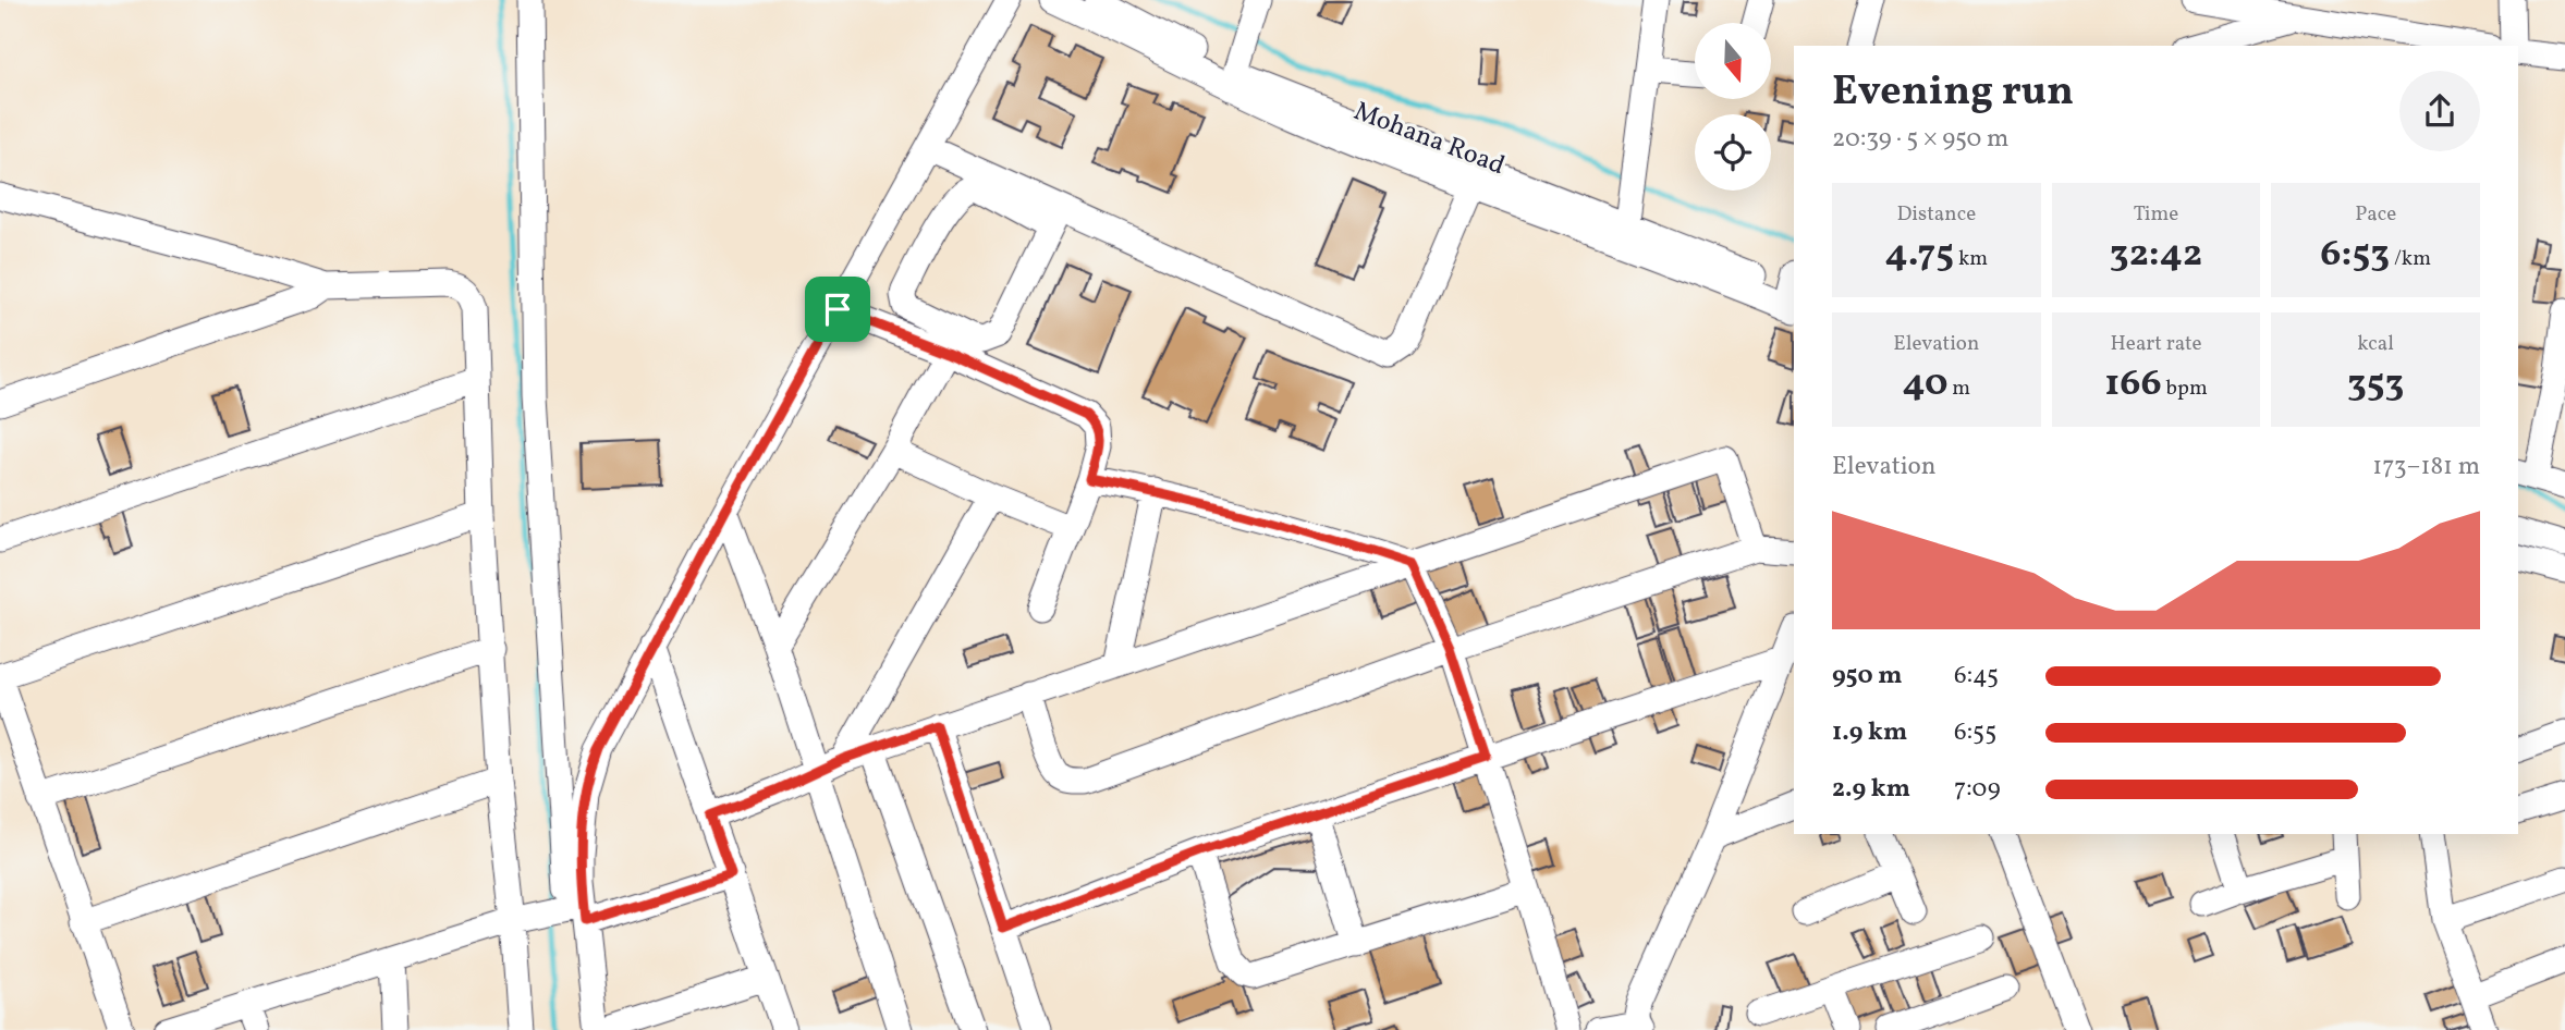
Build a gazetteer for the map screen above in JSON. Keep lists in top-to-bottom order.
{
  "streets": {
    "street": ["Mohana Road"]
  },
  "north": "bottom",
  "page": {
    "heading": ["Evening run", "20:39 · 5 × 950 m"],
    "stats": [
      ["Distance", "4.75 km"],
      ["Time", "32:42"],
      ["Pace", "6:53 /km"],
      ["Elevation", "40 m"],
      ["Heart rate", "166 bpm"],
      ["kcal", "353"]
    ],
    "chart": ["Elevation", "173–181 m"],
    "list": [
      {
        "name": "950 m",
        "note": "6:45"
      },
      {
        "name": "1.9 km",
        "note": "6:55"
      },
      {
        "name": "2.9 km",
        "note": "7:09"
      }
    ]
  }
}
